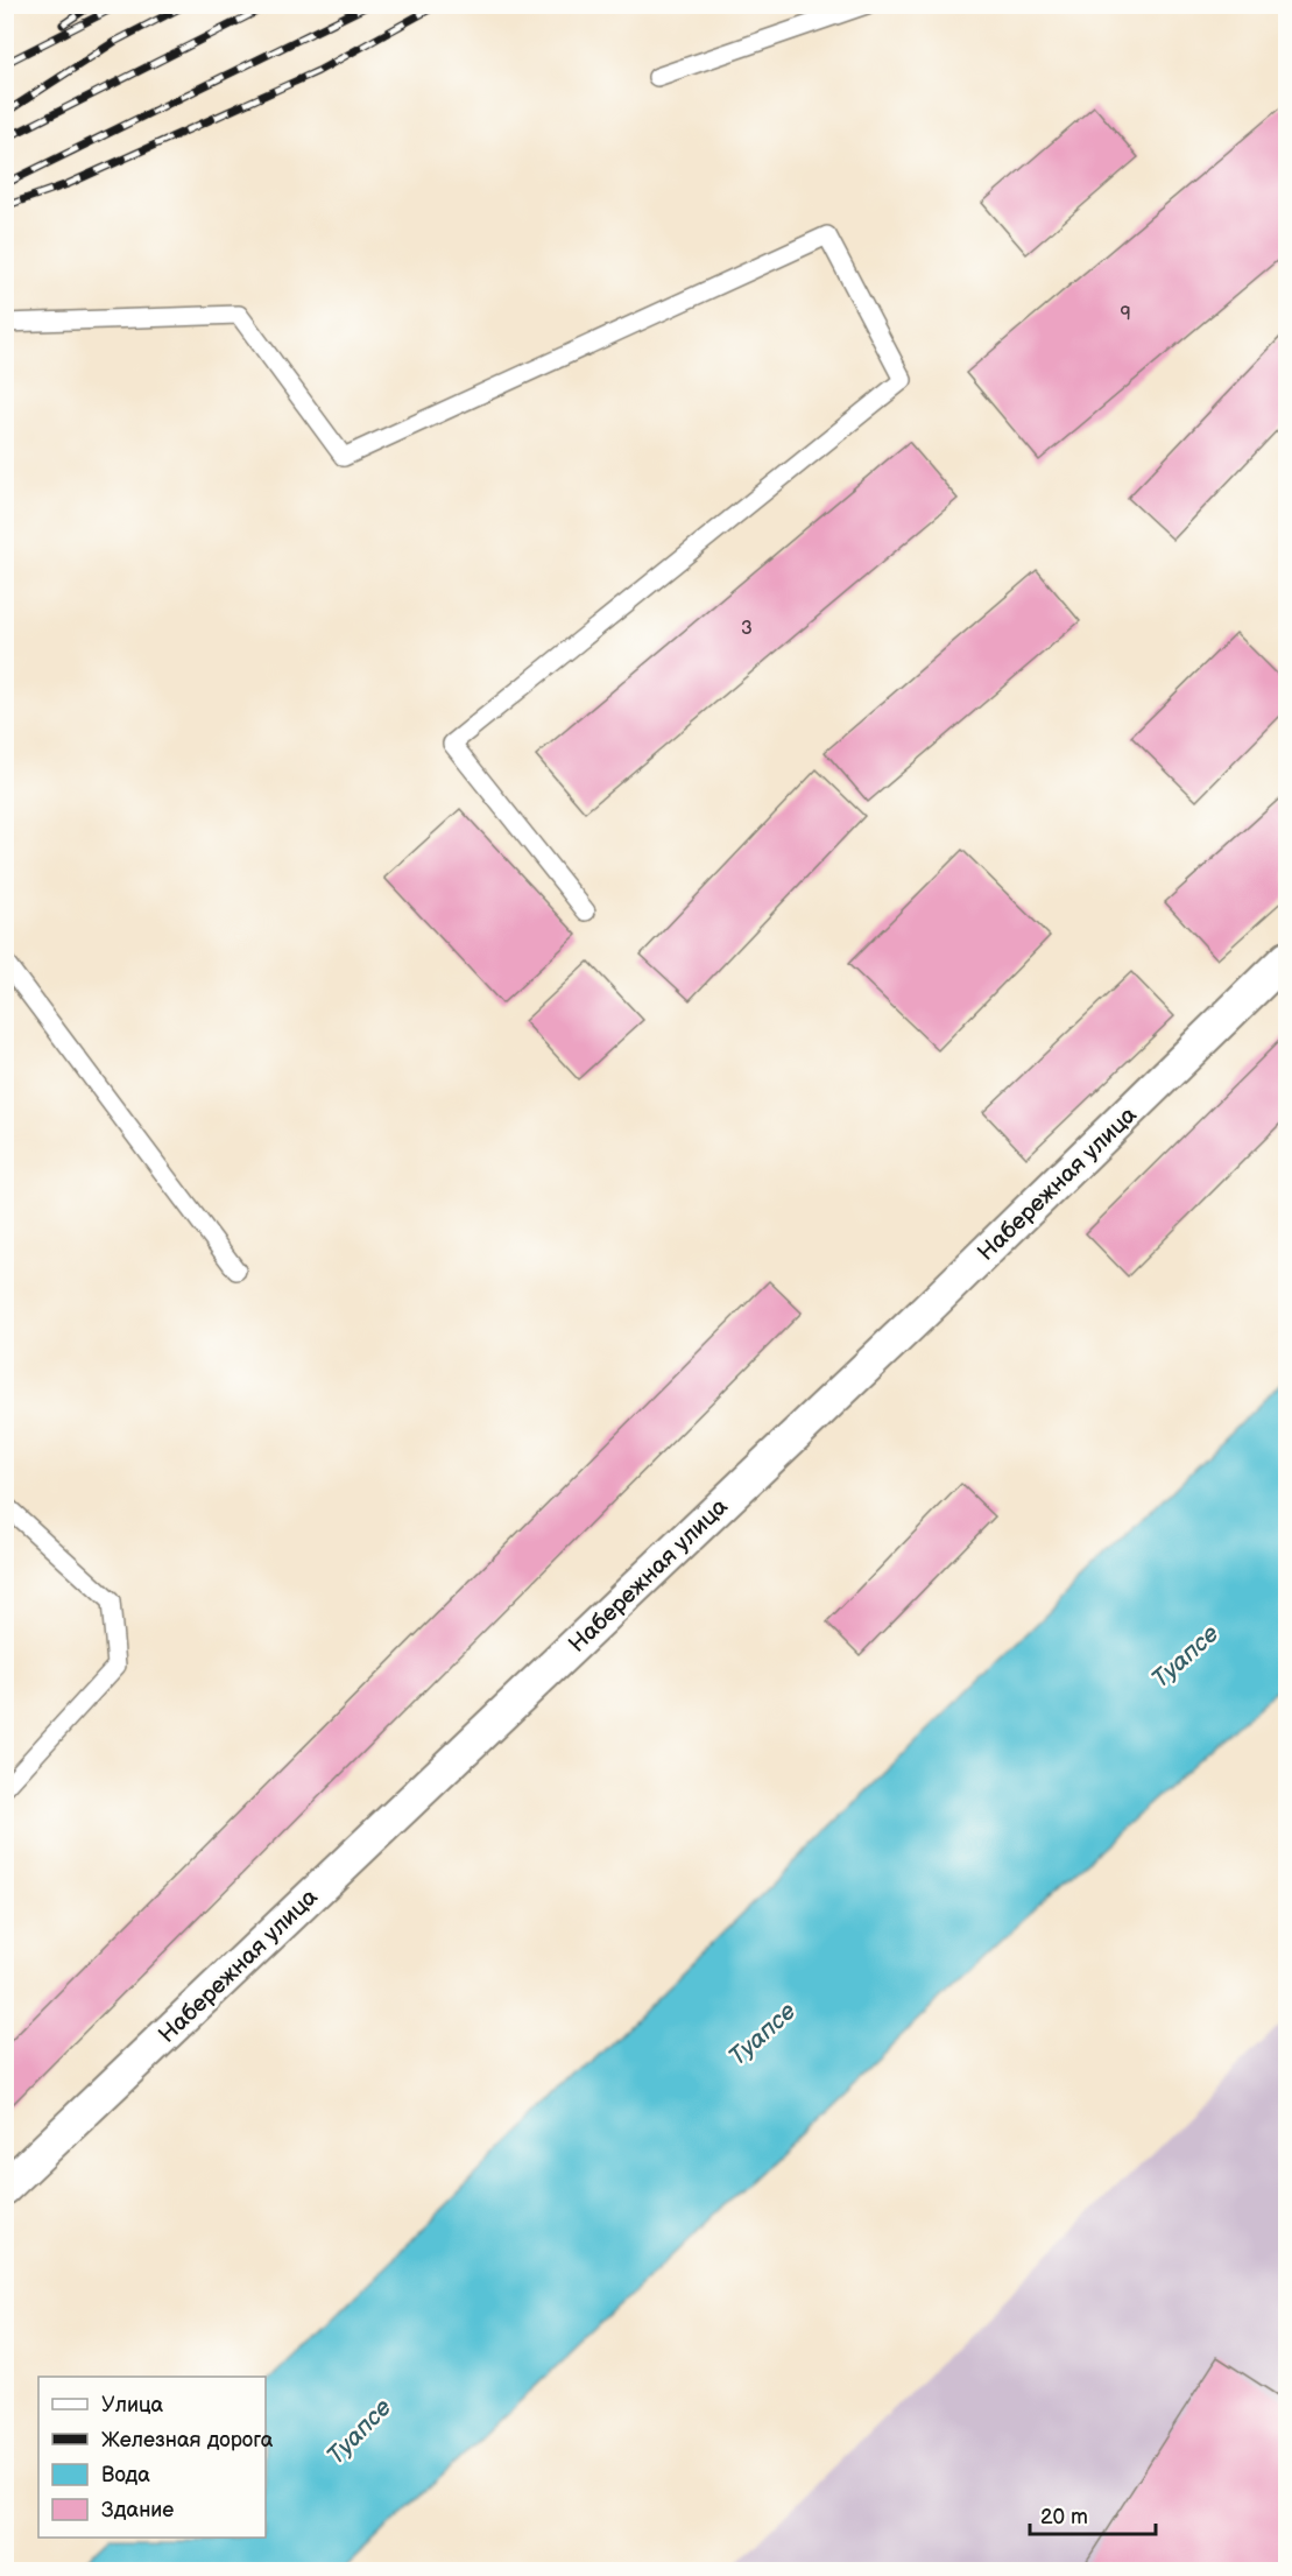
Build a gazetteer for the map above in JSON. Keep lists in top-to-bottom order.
{
  "streets": {
    "street": ["Набережная улица"]
  },
  "water": ["Туапсе"],
  "house_numbers": ["9", "3"],
  "legend": [
    "Улица",
    "Железная дорога",
    "Вода",
    "Здание"
  ],
  "scale_bar": "20 m"
}
